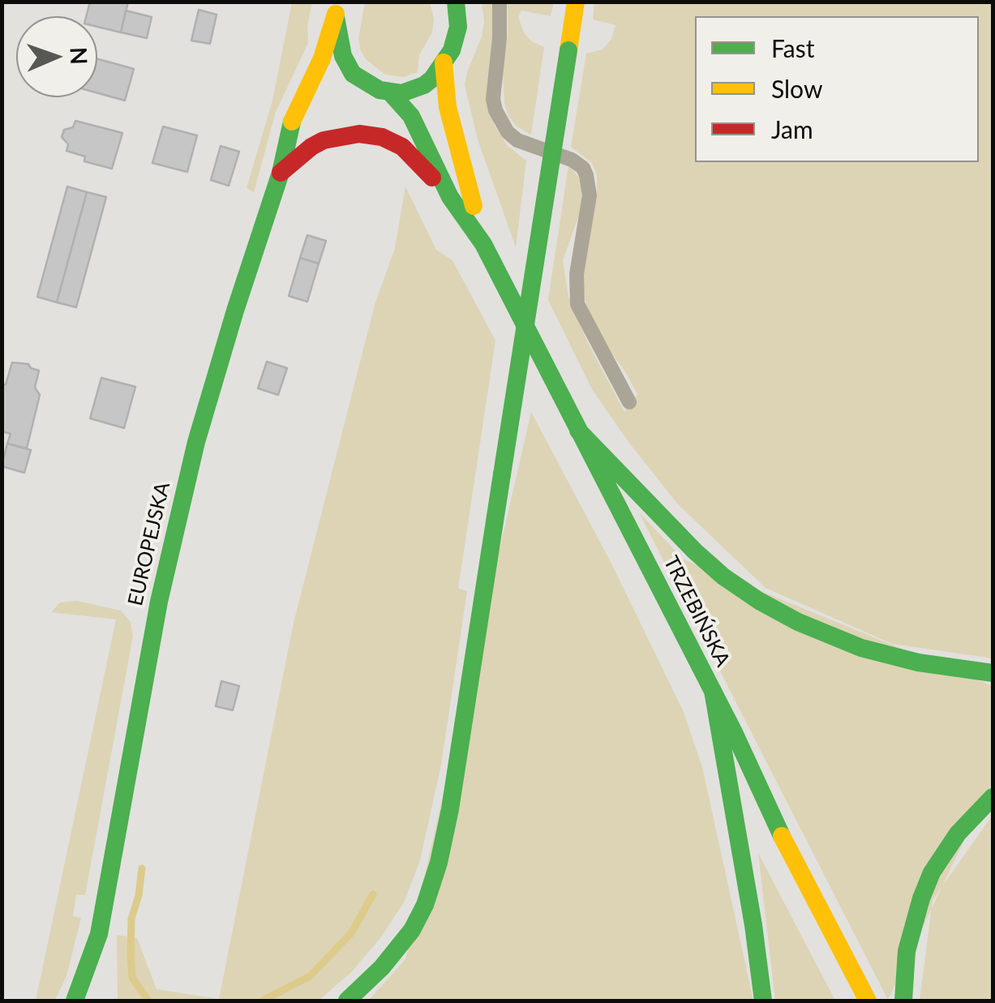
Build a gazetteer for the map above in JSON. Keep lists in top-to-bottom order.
{
  "streets": {
    "main road": ["EUROPEJSKA", "TRZEBIŃSKA"]
  },
  "legend": ["Fast", "Slow", "Jam"],
  "north": "right"
}
